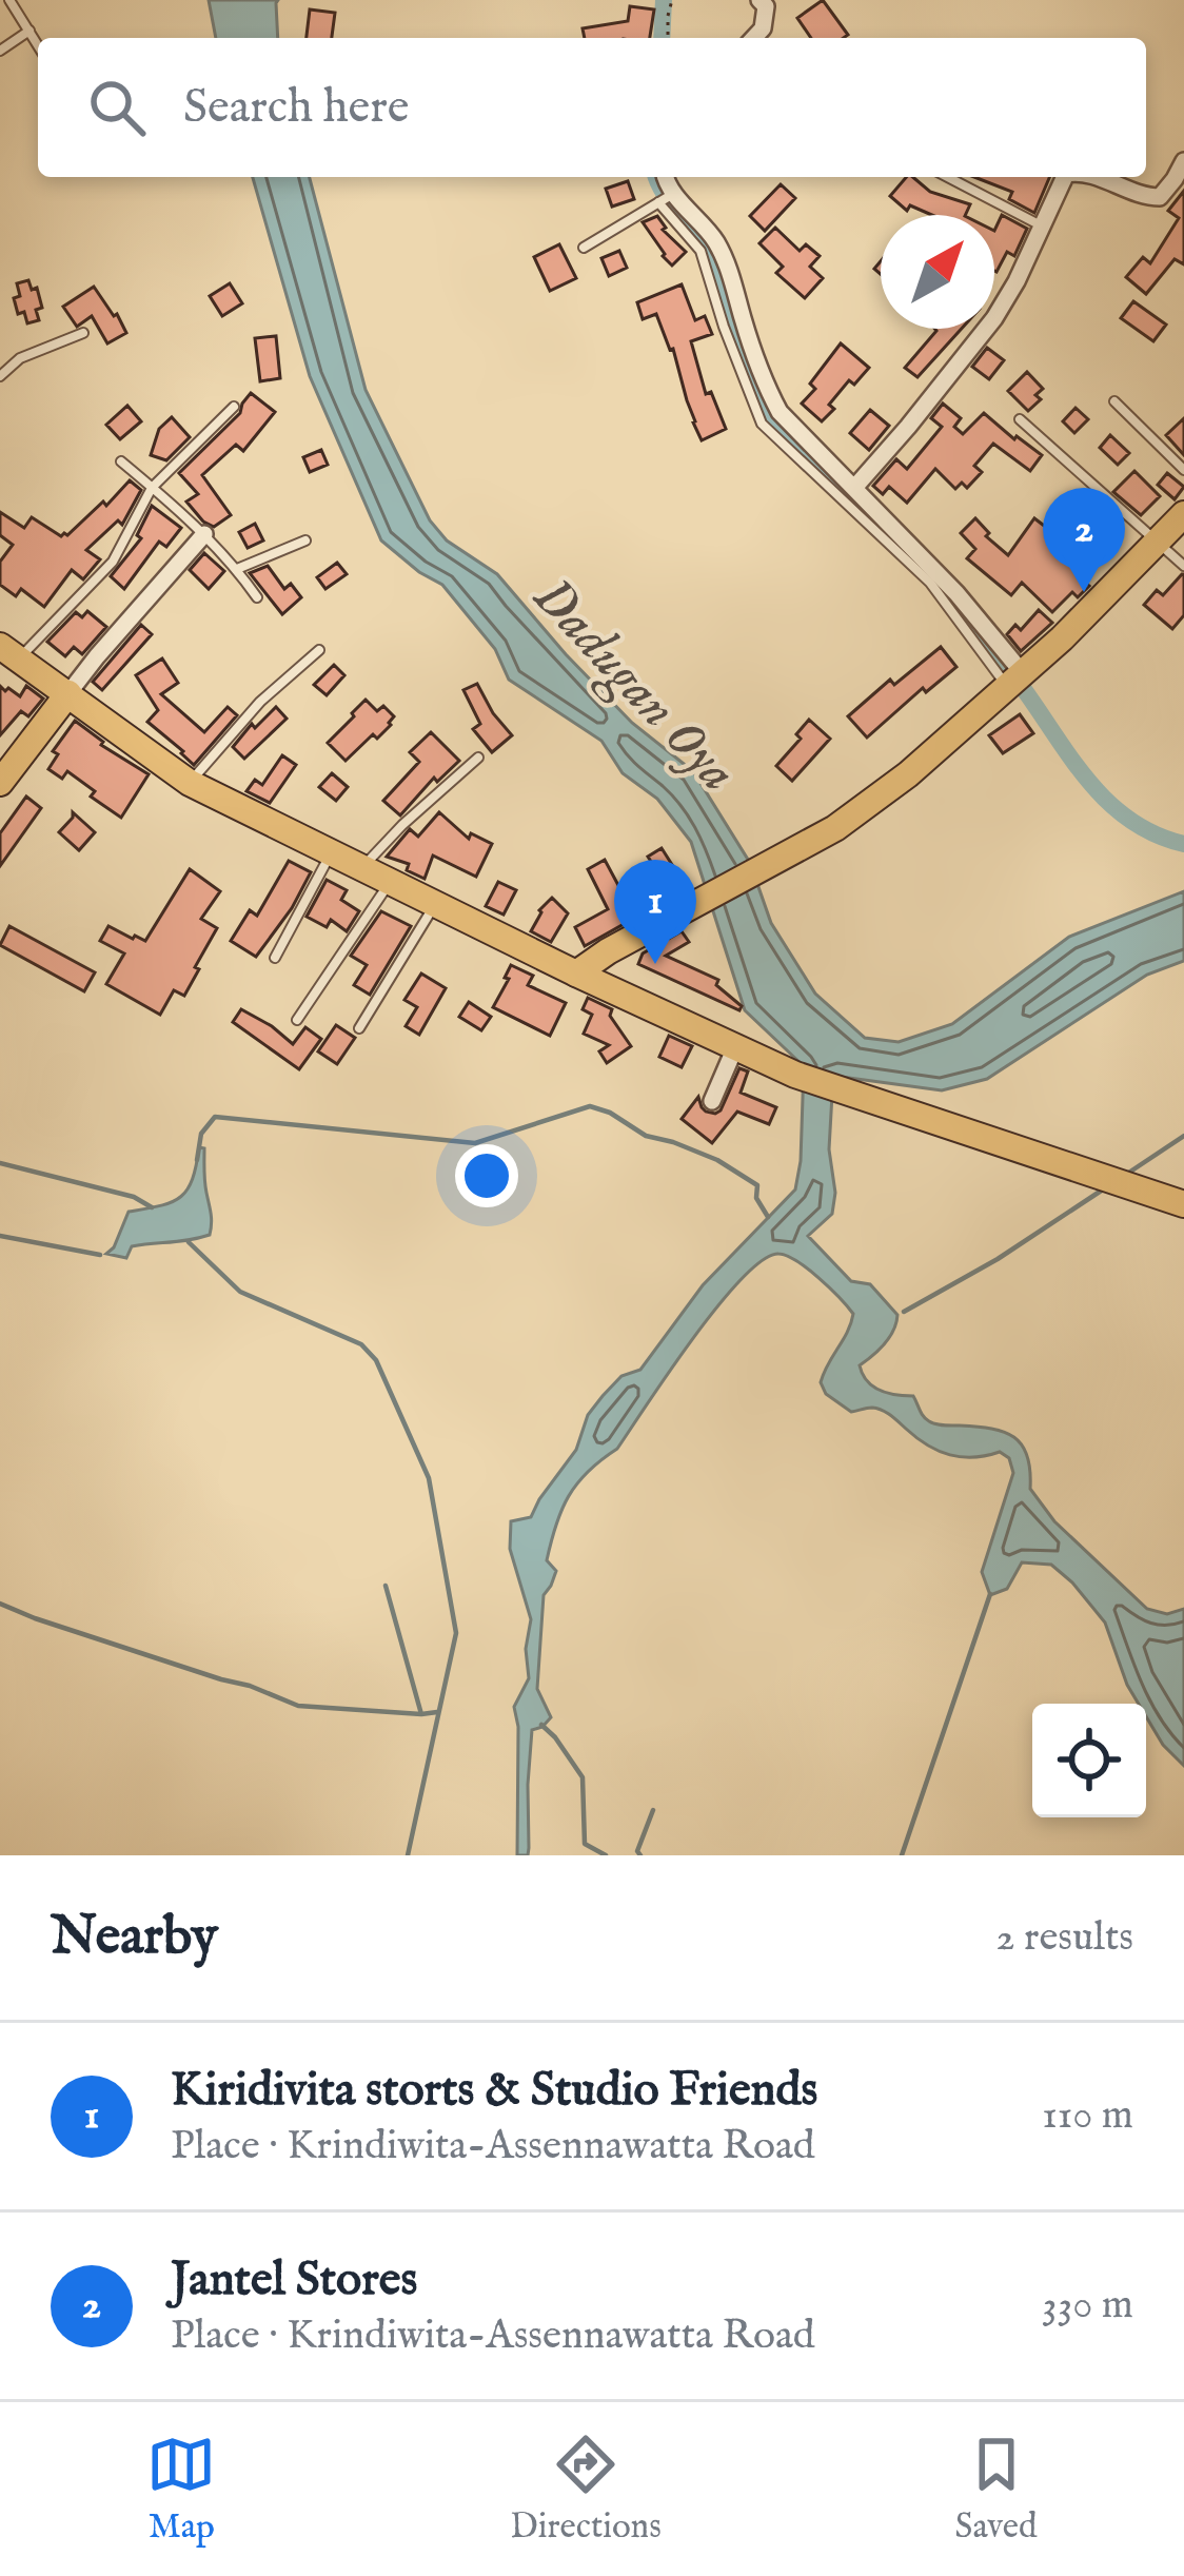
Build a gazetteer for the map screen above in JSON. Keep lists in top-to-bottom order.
{
  "water": ["Dadugan Oya"],
  "north": "top right",
  "page": {
    "search": "Search here",
    "pins": ["2", "1"],
    "heading": ["Nearby", "2 results"],
    "list": [
      {
        "mark": "1",
        "name": "Kiridivita storts & Studio Friends",
        "note": "Place · Krindiwita-Assennawatta Road",
        "value": "110 m"
      },
      {
        "mark": "2",
        "name": "Jantel Stores",
        "note": "Place · Krindiwita-Assennawatta Road",
        "value": "330 m"
      }
    ],
    "nav": ["Map", "Directions", "Saved"]
  }
}
